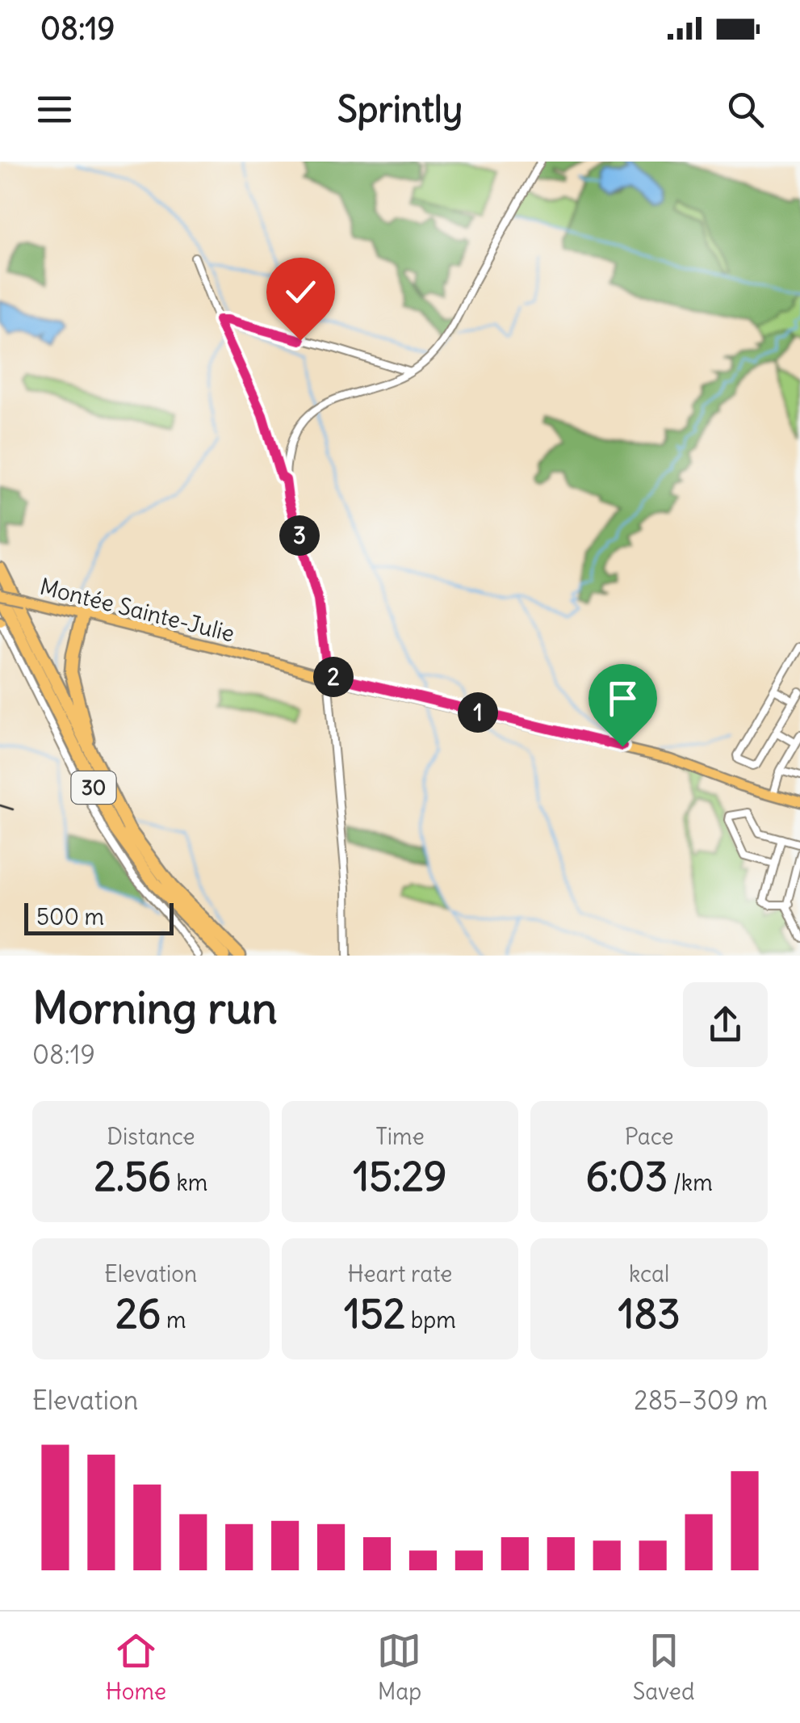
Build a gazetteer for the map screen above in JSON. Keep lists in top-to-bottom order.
{
  "streets": {
    "highway": ["30"],
    "main road": ["Montée Sainte-Julie"]
  },
  "crossings": [
    ["Montée Sainte-Julie", "30"]
  ],
  "scale_bar": "500 m",
  "page": {
    "status": "08:19",
    "header": "Sprintly",
    "pins": ["3", "2", "1"],
    "scale": "500 m",
    "heading": ["Morning run", "08:19"],
    "stats": [
      ["Distance", "2.56 km"],
      ["Time", "15:29"],
      ["Pace", "6:03 /km"],
      ["Elevation", "26 m"],
      ["Heart rate", "152 bpm"],
      ["kcal", "183"]
    ],
    "chart": ["Elevation", "285–309 m"],
    "tabs": ["Home", "Map", "Saved"]
  }
}
